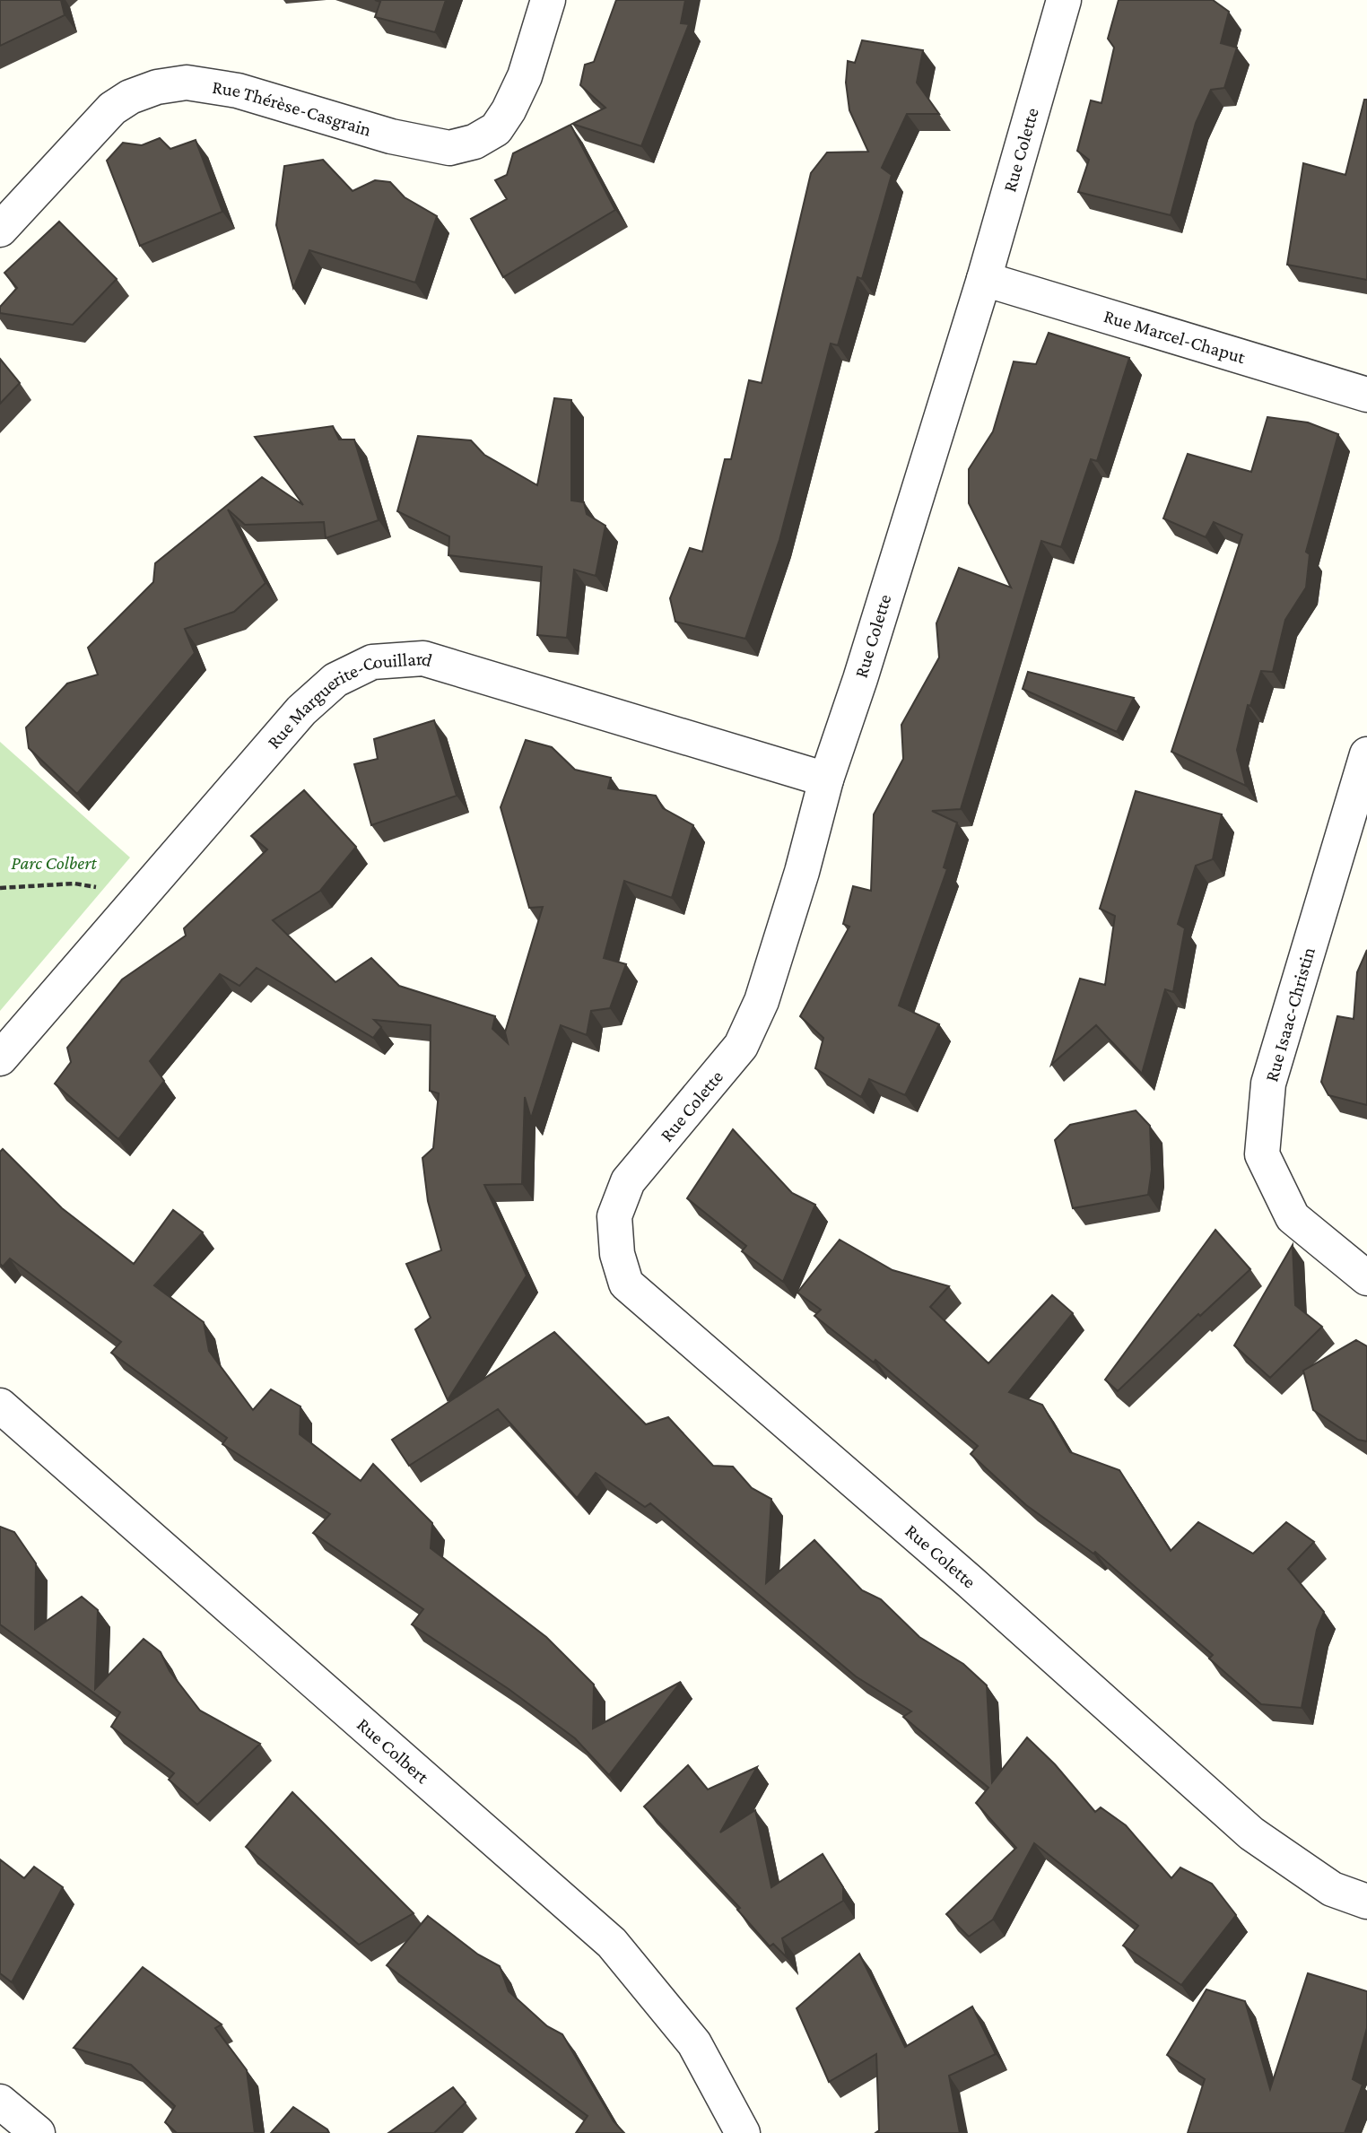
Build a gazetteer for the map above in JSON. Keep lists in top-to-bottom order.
{
  "streets": {
    "street": [
      "Rue Thérèse-Casgrain",
      "Rue Colette",
      "Rue Marcel-Chaput",
      "Rue Marguerite-Couillard",
      "Rue Isaac-Christin",
      "Rue Colbert"
    ]
  },
  "crossings": [
    ["Rue Colette", "Rue Marcel-Chaput"],
    ["Rue Colette", "Rue Marguerite-Couillard"]
  ],
  "parks": ["Parc Colbert"]
}
